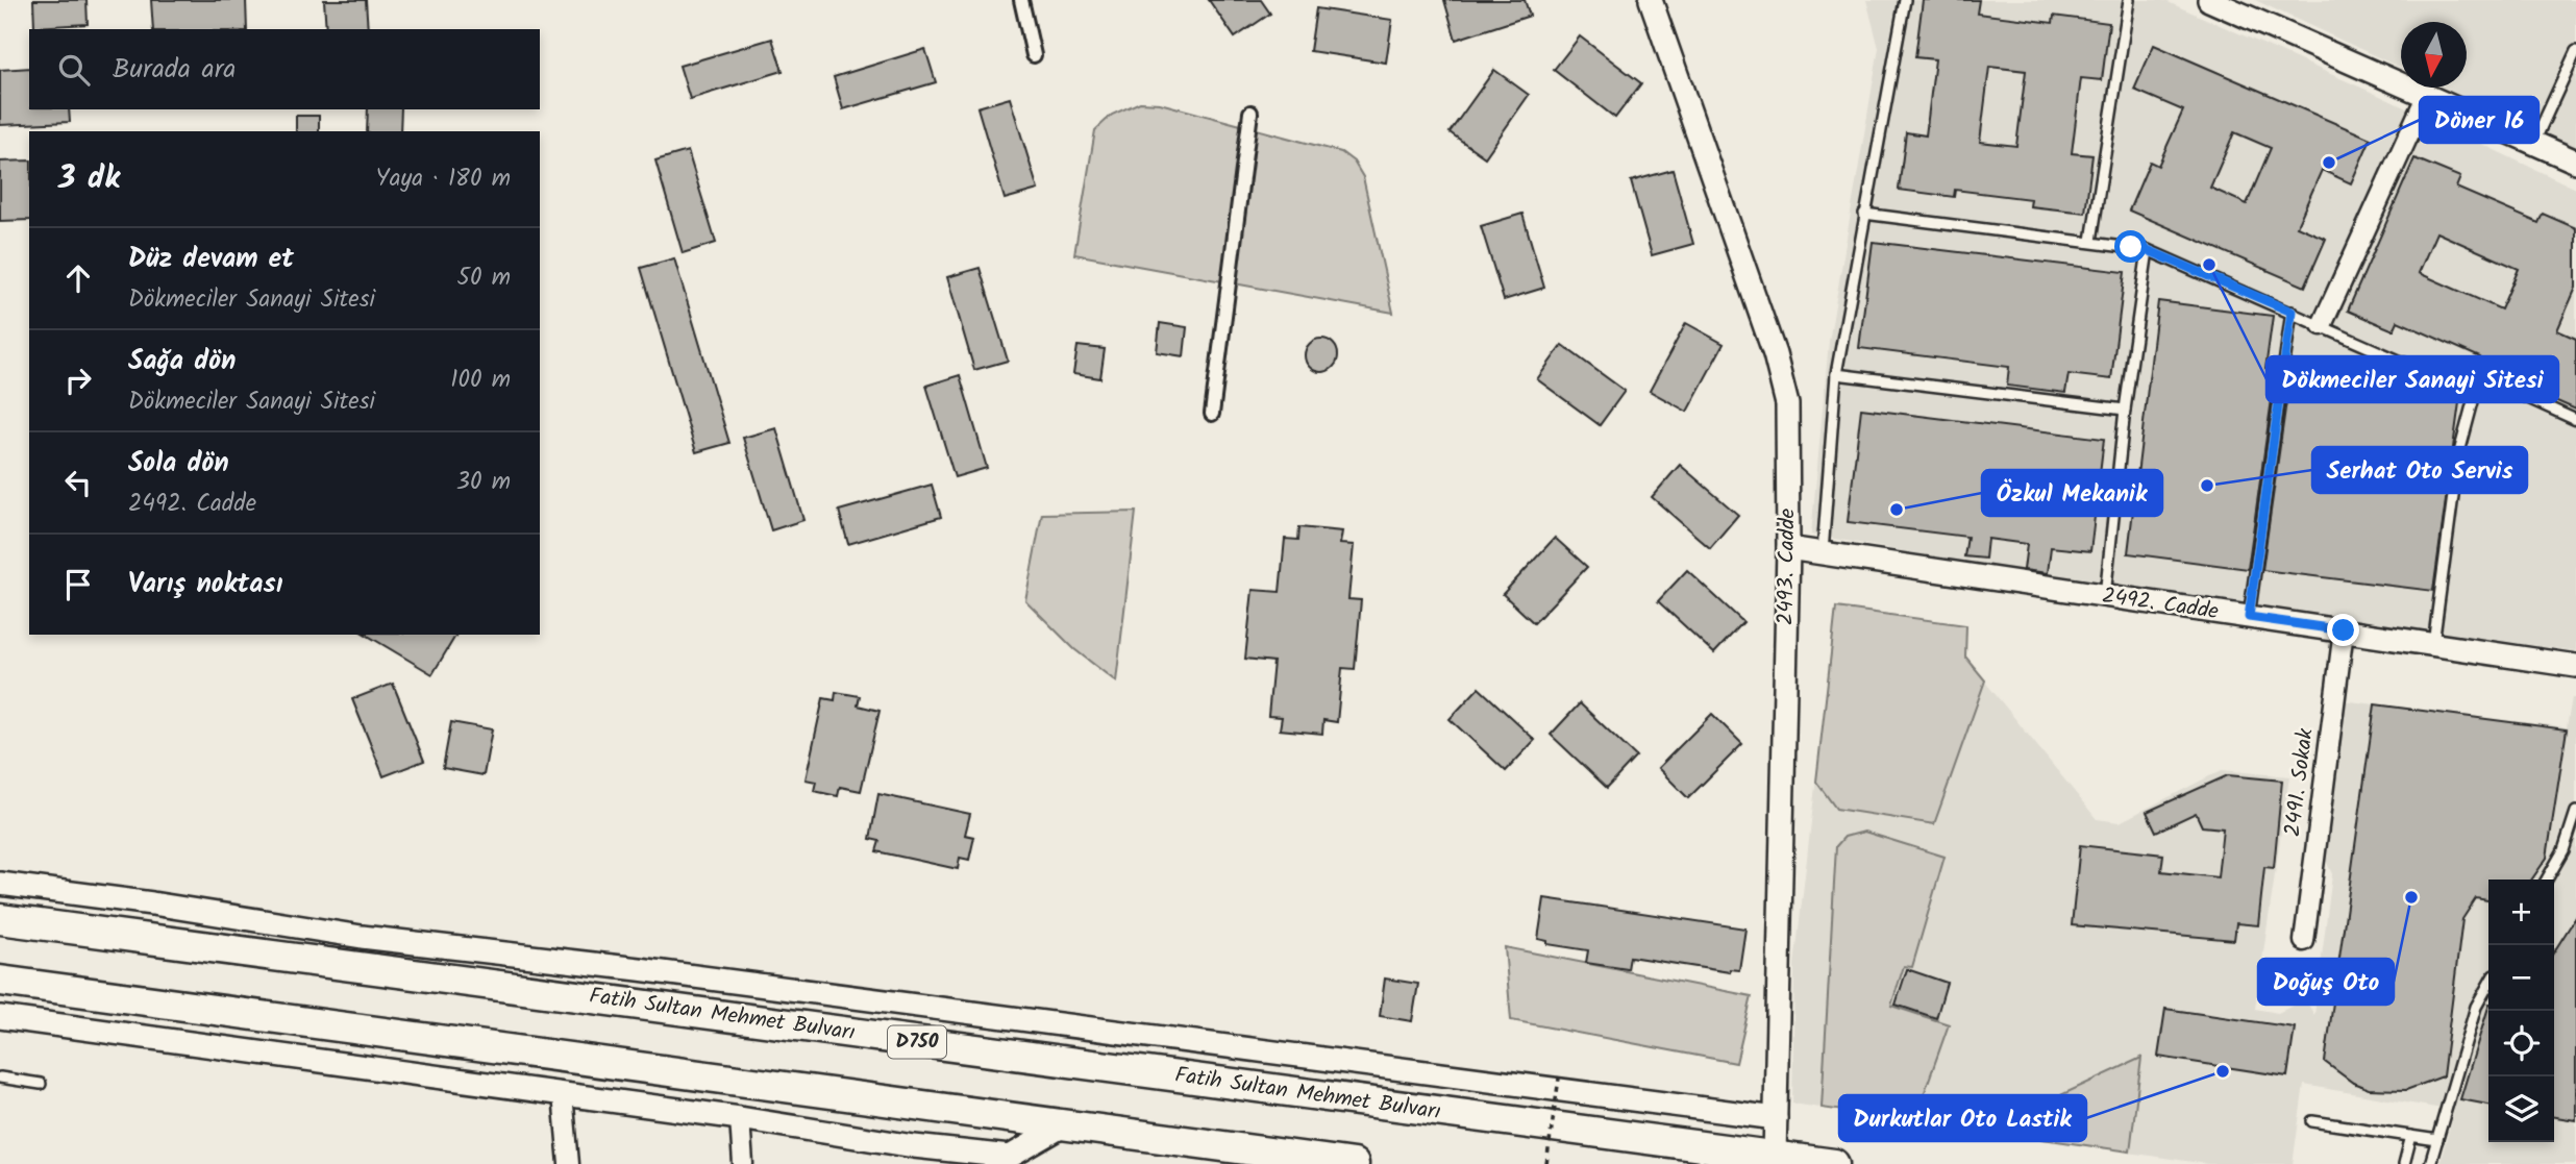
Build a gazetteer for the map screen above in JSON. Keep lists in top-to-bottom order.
{
  "streets": {
    "highway": ["Fatih Sultan Mehmet Bulvarı", "D750"],
    "street": ["2493. Cadde", "2492. Cadde", "2491. Sokak"]
  },
  "crossings": [
    ["2493. Cadde", "2492. Cadde"],
    ["2493. Cadde", "Fatih Sultan Mehmet Bulvarı"],
    ["2492. Cadde", "2491. Sokak"]
  ],
  "places": [
    "Döner 16",
    "Dökmeciler Sanayi Sitesi",
    "Serhat Oto Servis",
    "Özkul Mekanik",
    "Doğuş Oto",
    "Durkutlar Oto Lastik"
  ],
  "north": "bottom",
  "page": {
    "search": "Burada ara",
    "heading": ["3 dk", "Yaya · 180 m"],
    "list": [
      ["Düz devam et", "Dökmeciler Sanayi Sitesi", "50 m"],
      ["Sağa dön", "Dökmeciler Sanayi Sitesi", "100 m"],
      ["Sola dön", "2492. Cadde", "30 m"],
      "Varış noktası"
    ],
    "map_buttons": ["+", "−"]
  }
}
